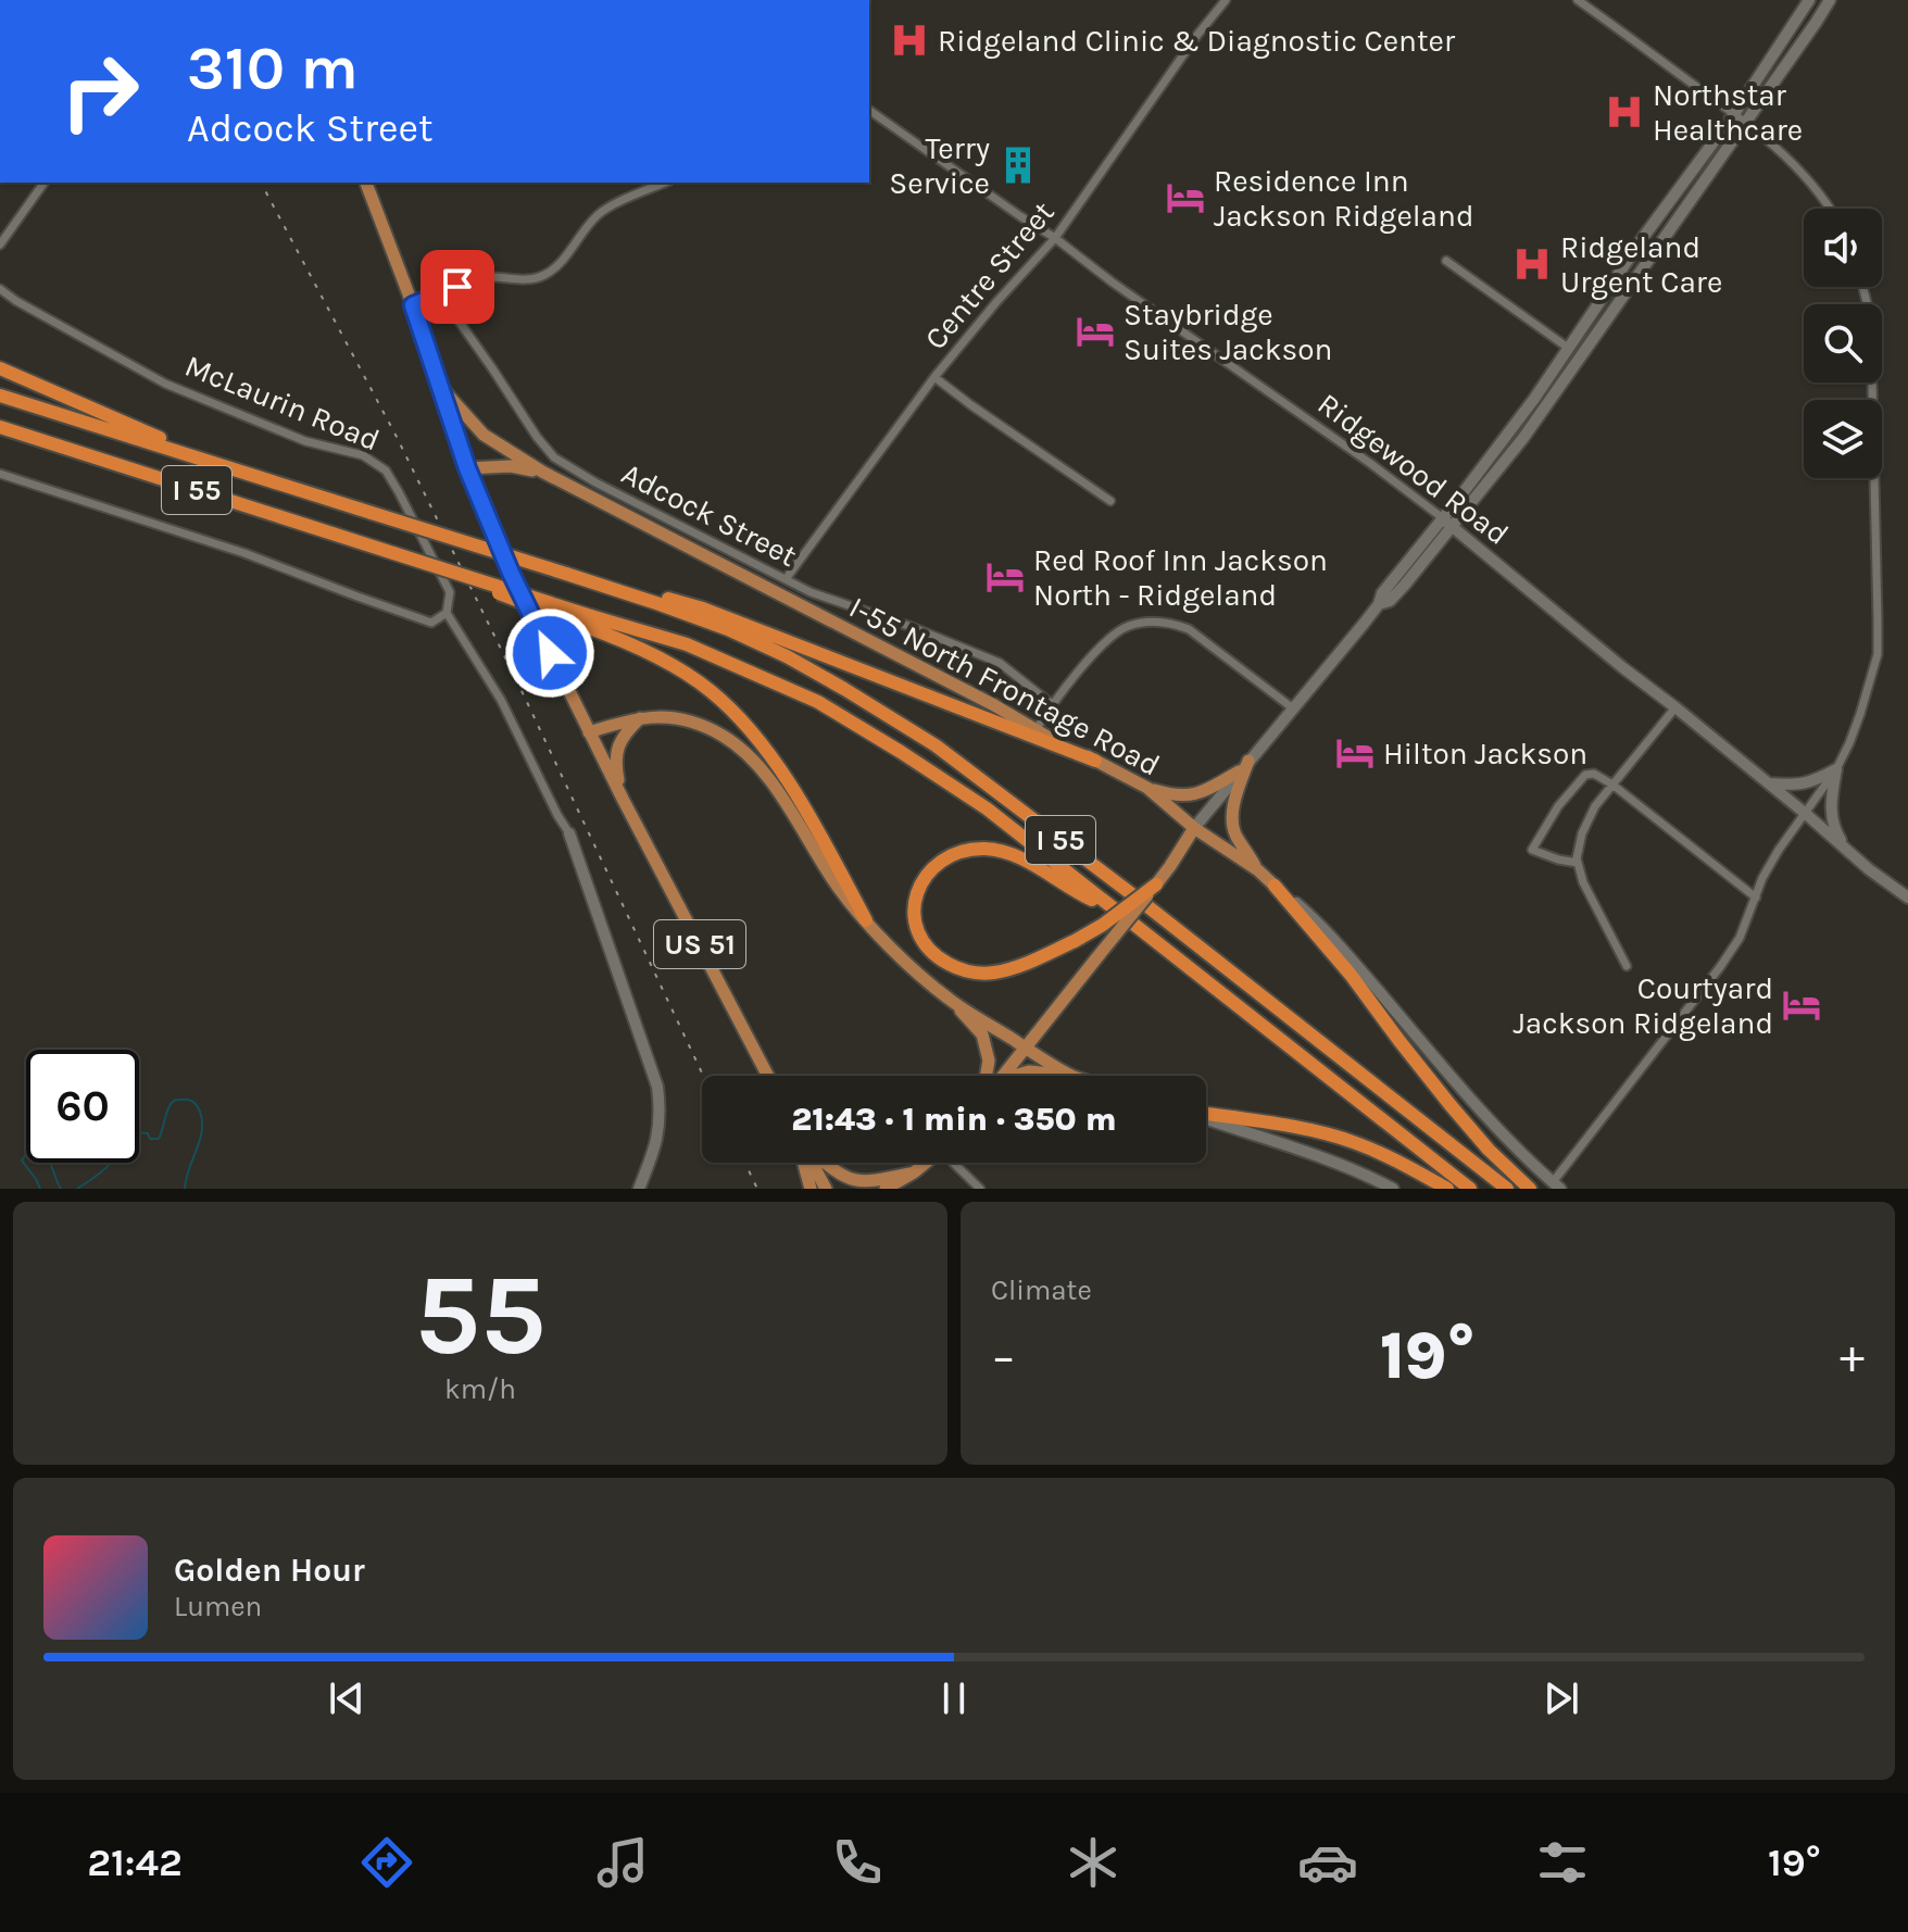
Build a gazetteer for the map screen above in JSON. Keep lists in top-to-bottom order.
{
  "streets": {
    "highway": ["I 55"],
    "main road": ["I-55 North Frontage Road", "US 51"],
    "street": [
      "Centre Street",
      "McLaurin Road",
      "Ridgewood Road",
      "Adcock Street"
    ]
  },
  "crossings": [
    ["Centre Street", "Ridgewood Road"],
    ["Centre Street", "Adcock Street"],
    ["I-55 North Frontage Road", "US 51"]
  ],
  "places": {
    "hospital": ["Ridgeland Clinic & Diagnostic Center", "Northstar Healthcare", "Ridgeland Urgent Care"],
    "building": ["Terry Service"],
    "hotel": [
      "Residence Inn Jackson Ridgeland",
      "Staybridge Suites Jackson",
      "Red Roof Inn Jackson North - Ridgeland",
      "Hilton Jackson",
      "Courtyard Jackson Ridgeland"
    ]
  },
  "page": {
    "turn": ["310 m", "Adcock Street"],
    "limit": "60",
    "trip": "21:43 · 1 min · 350 m",
    "tile": [
      ["55", "km/h"],
      "Climate"
    ],
    "heat": ["−", "19°", "+"],
    "song": ["Golden Hour", "Lumen"],
    "tabs": ["21:42", "19°"]
  }
}
